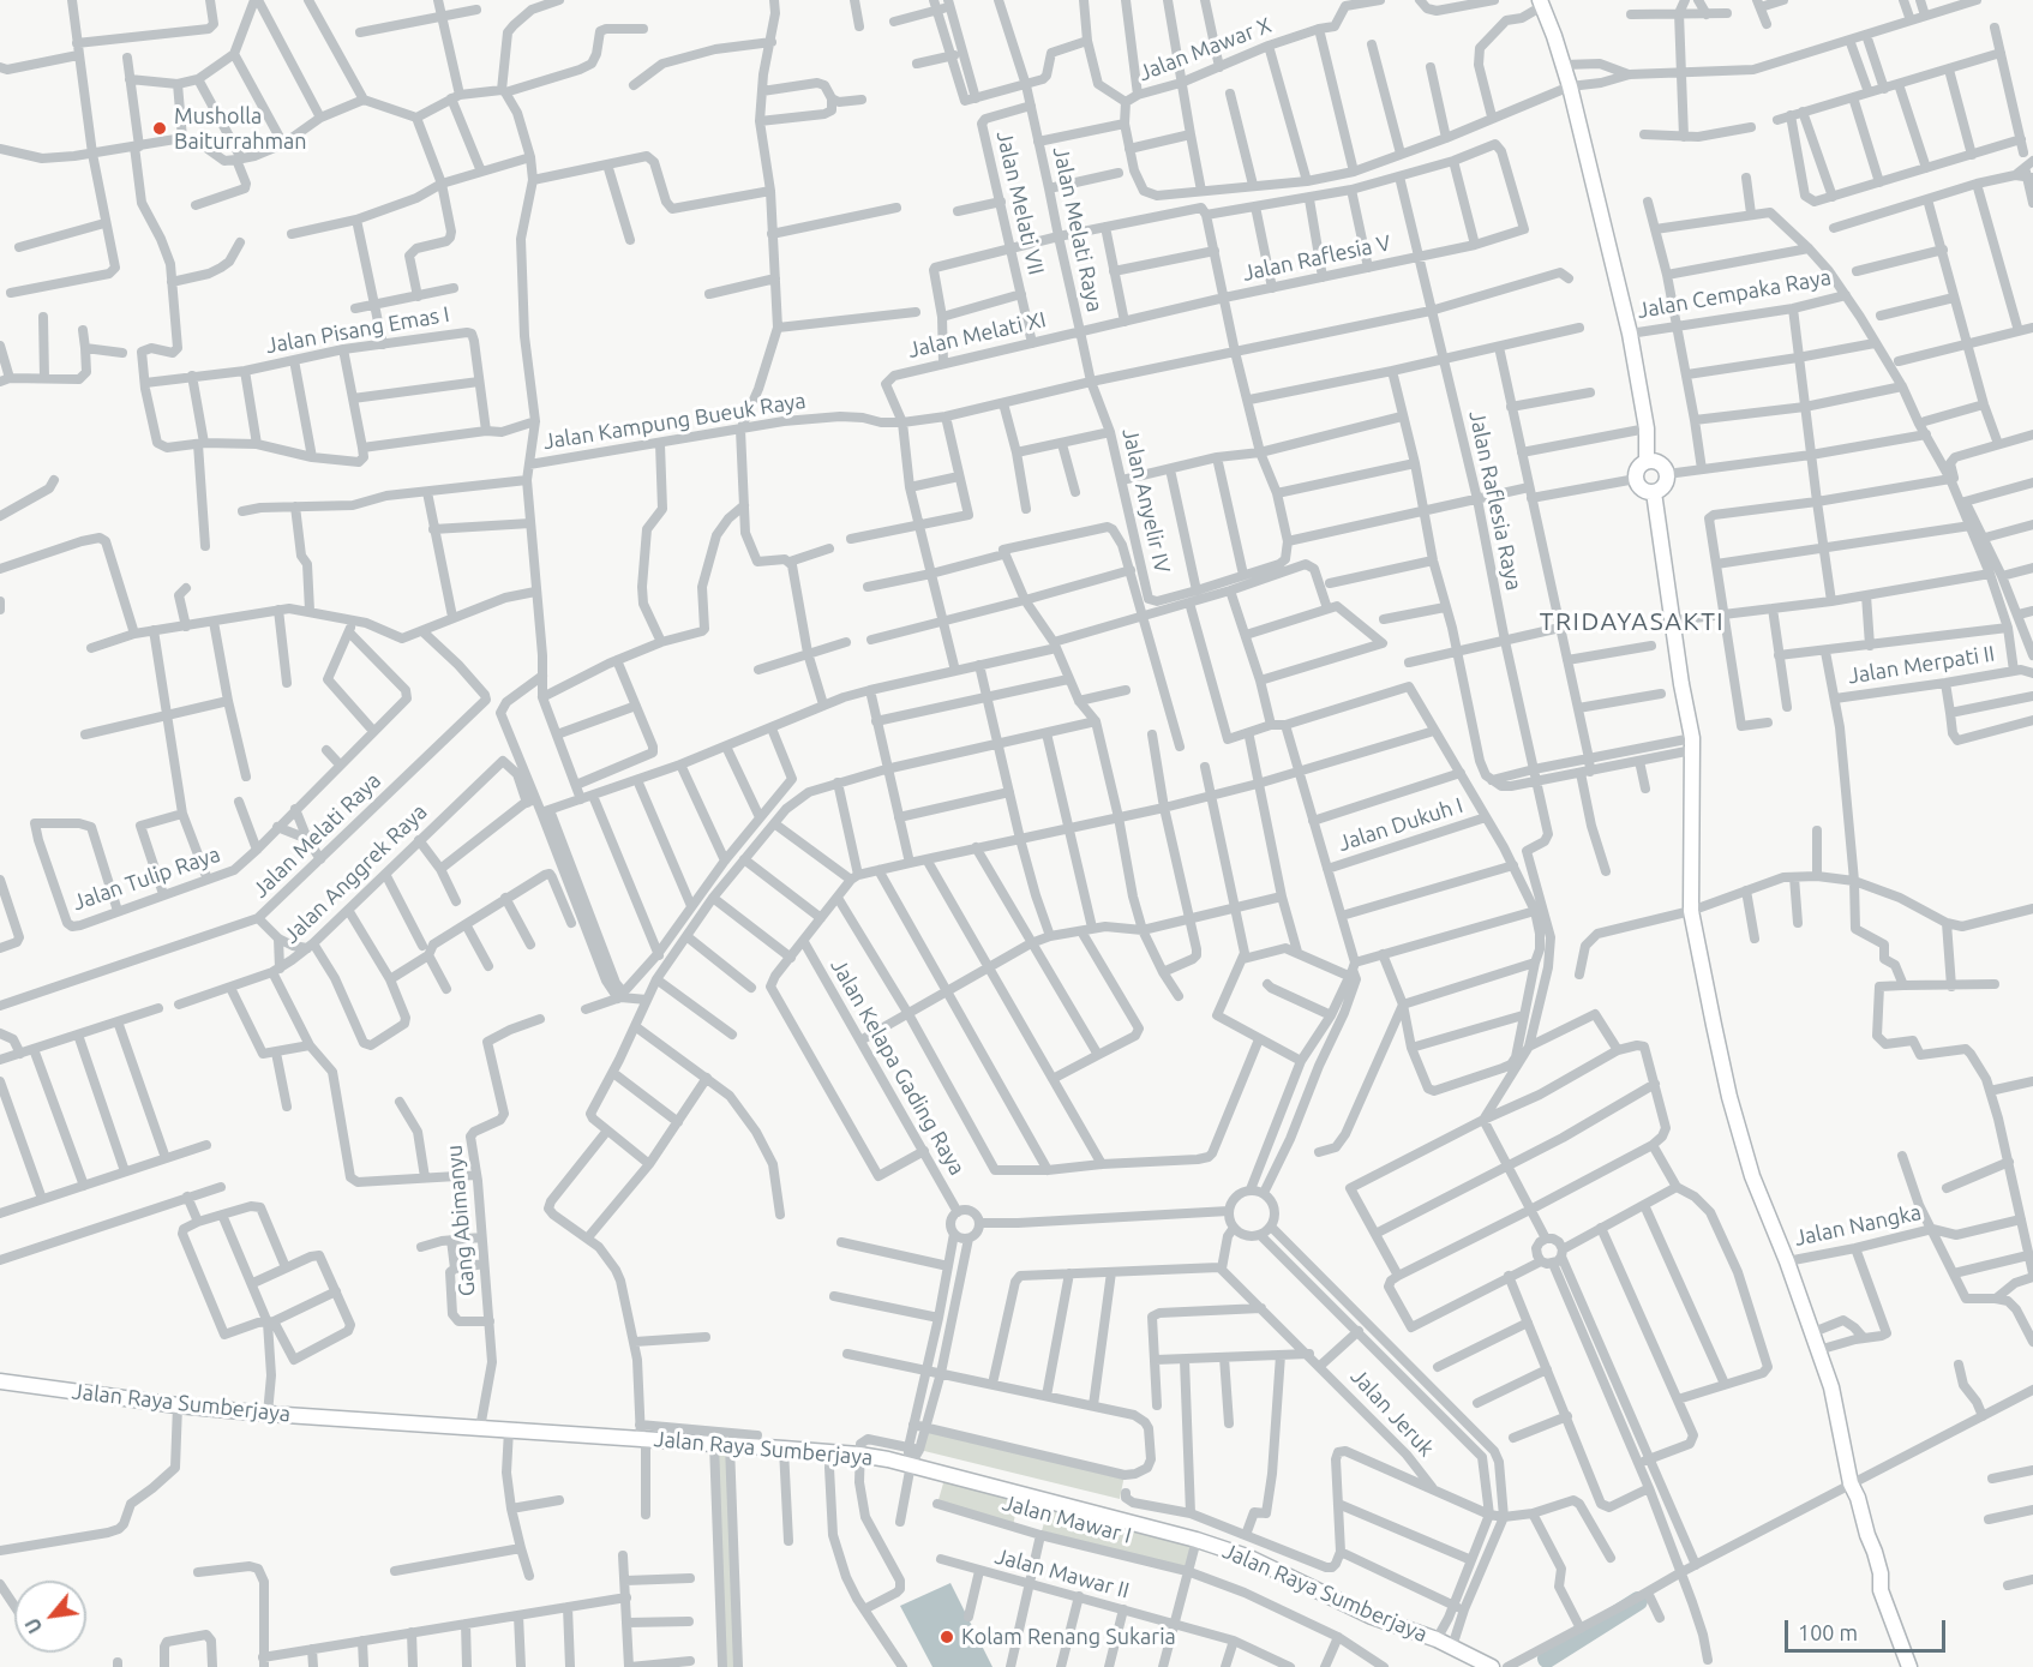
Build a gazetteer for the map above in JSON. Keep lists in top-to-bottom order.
{
  "streets": {
    "street": [
      "Jalan Mawar X",
      "Jalan Melati VII",
      "Jalan Melati Raya",
      "Jalan Raflesia V",
      "Jalan Cempaka Raya",
      "Jalan Pisang Emas I",
      "Jalan Melati XI",
      "Jalan Kampung Bueuk Raya",
      "Jalan Anyelir IV",
      "Jalan Raflesia Raya",
      "Jalan Merpati II",
      "Jalan Dukuh I",
      "Jalan Anggrek Raya",
      "Jalan Tulip Raya",
      "Jalan Kelapa Gading Raya",
      "Gang Abimanyu",
      "Jalan Nangka",
      "Jalan Raya Sumberjaya",
      "Jalan Jeruk",
      "Jalan Mawar I",
      "Jalan Mawar II"
    ]
  },
  "crossings": [
    ["Jalan Melati VII", "Jalan Melati Raya"],
    ["Jalan Melati VII", "Jalan Melati XI"],
    ["Jalan Melati Raya", "Jalan Melati XI"],
    ["Jalan Melati Raya", "Jalan Kampung Bueuk Raya"],
    ["Jalan Melati Raya", "Jalan Anyelir IV"],
    ["Jalan Raflesia V", "Jalan Melati XI"],
    ["Jalan Raflesia V", "Jalan Raflesia Raya"],
    ["Jalan Melati XI", "Jalan Kampung Bueuk Raya"],
    ["Jalan Kampung Bueuk Raya", "Jalan Anyelir IV"],
    ["Jalan Kampung Bueuk Raya", "Jalan Raflesia Raya"],
    ["Gang Abimanyu", "Jalan Raya Sumberjaya"]
  ],
  "districts": ["TRIDAYASAKTI"],
  "places": ["Musholla Baiturrahman", "Kolam Renang Sukaria"],
  "scale_bar": "100 m",
  "north": "bottom left"
}
